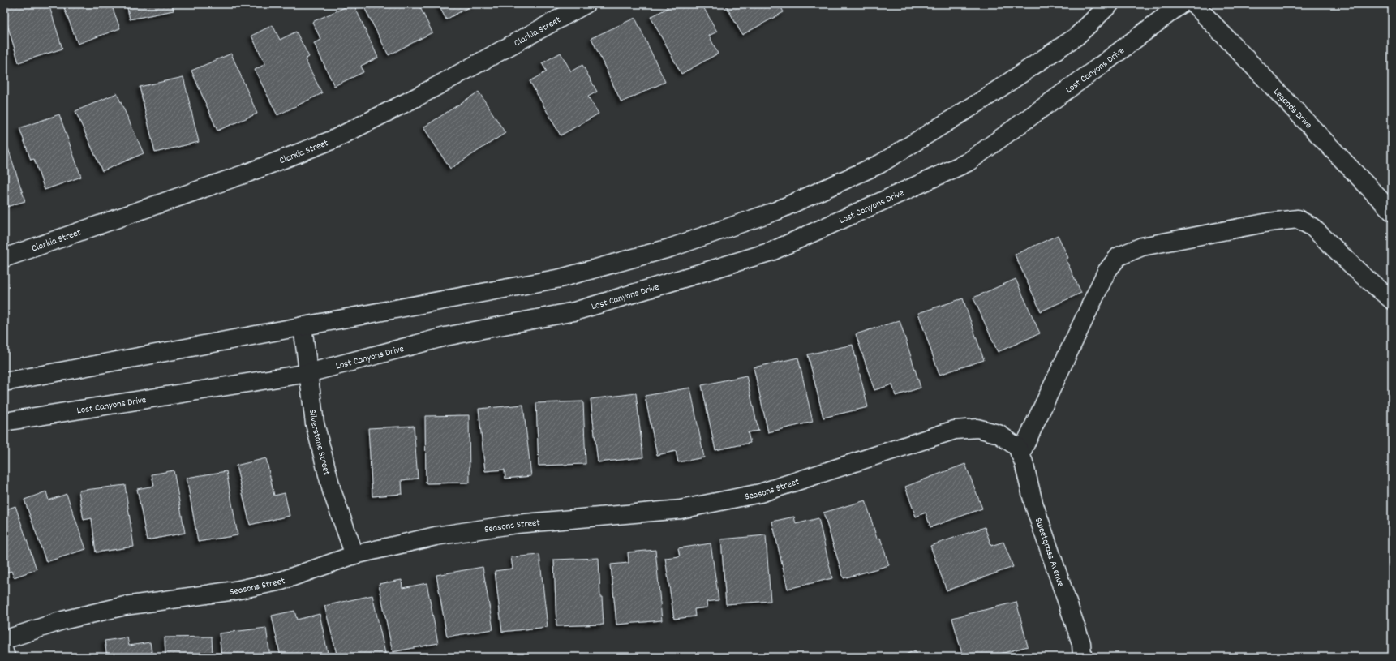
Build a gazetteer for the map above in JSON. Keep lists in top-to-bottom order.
{
  "streets": {
    "street": [
      "Clarkia Street",
      "Lost Canyons Drive",
      "Legends Drive",
      "Silverstone Street",
      "Seasons Street",
      "Sweetgrass Avenue"
    ]
  },
  "crossings": [
    ["Lost Canyons Drive", "Silverstone Street"],
    ["Silverstone Street", "Seasons Street"],
    ["Seasons Street", "Sweetgrass Avenue"]
  ]
}
